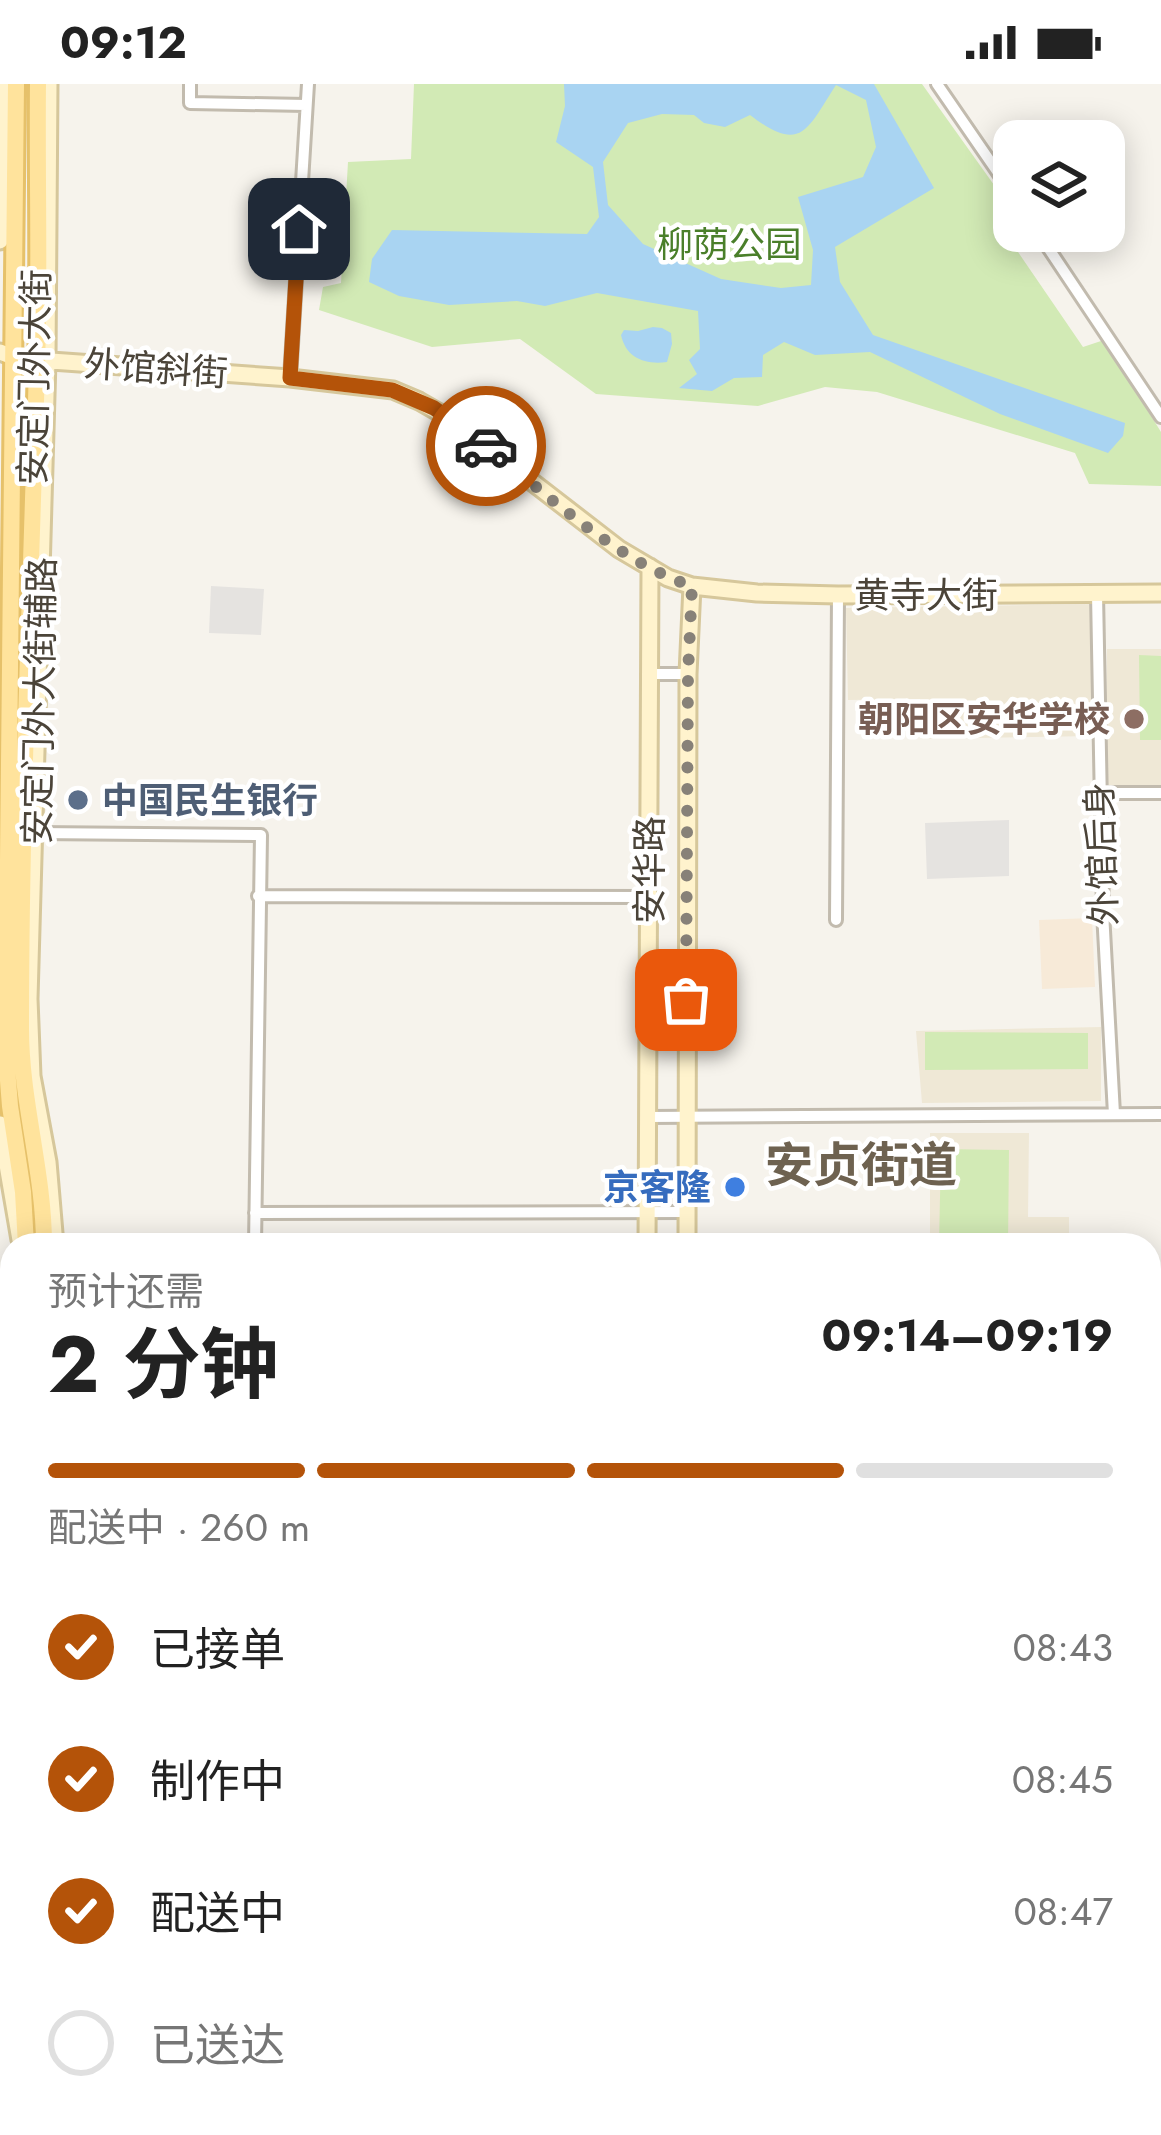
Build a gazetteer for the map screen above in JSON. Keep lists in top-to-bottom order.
{
  "streets": {
    "main road": ["安定门外大街"],
    "street": [
      "外馆斜街",
      "黄寺大街",
      "安定门外大街辅路",
      "外馆后身",
      "安华路"
    ]
  },
  "crossings": [
    ["外馆斜街", "安定门外大街"],
    ["外馆斜街", "黄寺大街"],
    ["外馆斜街", "安华路"],
    ["安定门外大街", "安定门外大街辅路"],
    ["黄寺大街", "外馆后身"],
    ["黄寺大街", "安华路"]
  ],
  "districts": ["安贞街道"],
  "parks": ["柳荫公园"],
  "places": ["朝阳区安华学校", "中国民生银行", "京客隆"],
  "page": {
    "status": "09:12",
    "heading": ["2 分钟", "预计还需", "09:14–09:19"],
    "bar": "配送中 · 260 m",
    "list": [
      ["已接单", "08:43"],
      ["制作中", "08:45"],
      ["配送中", "08:47"],
      "已送达"
    ]
  }
}
